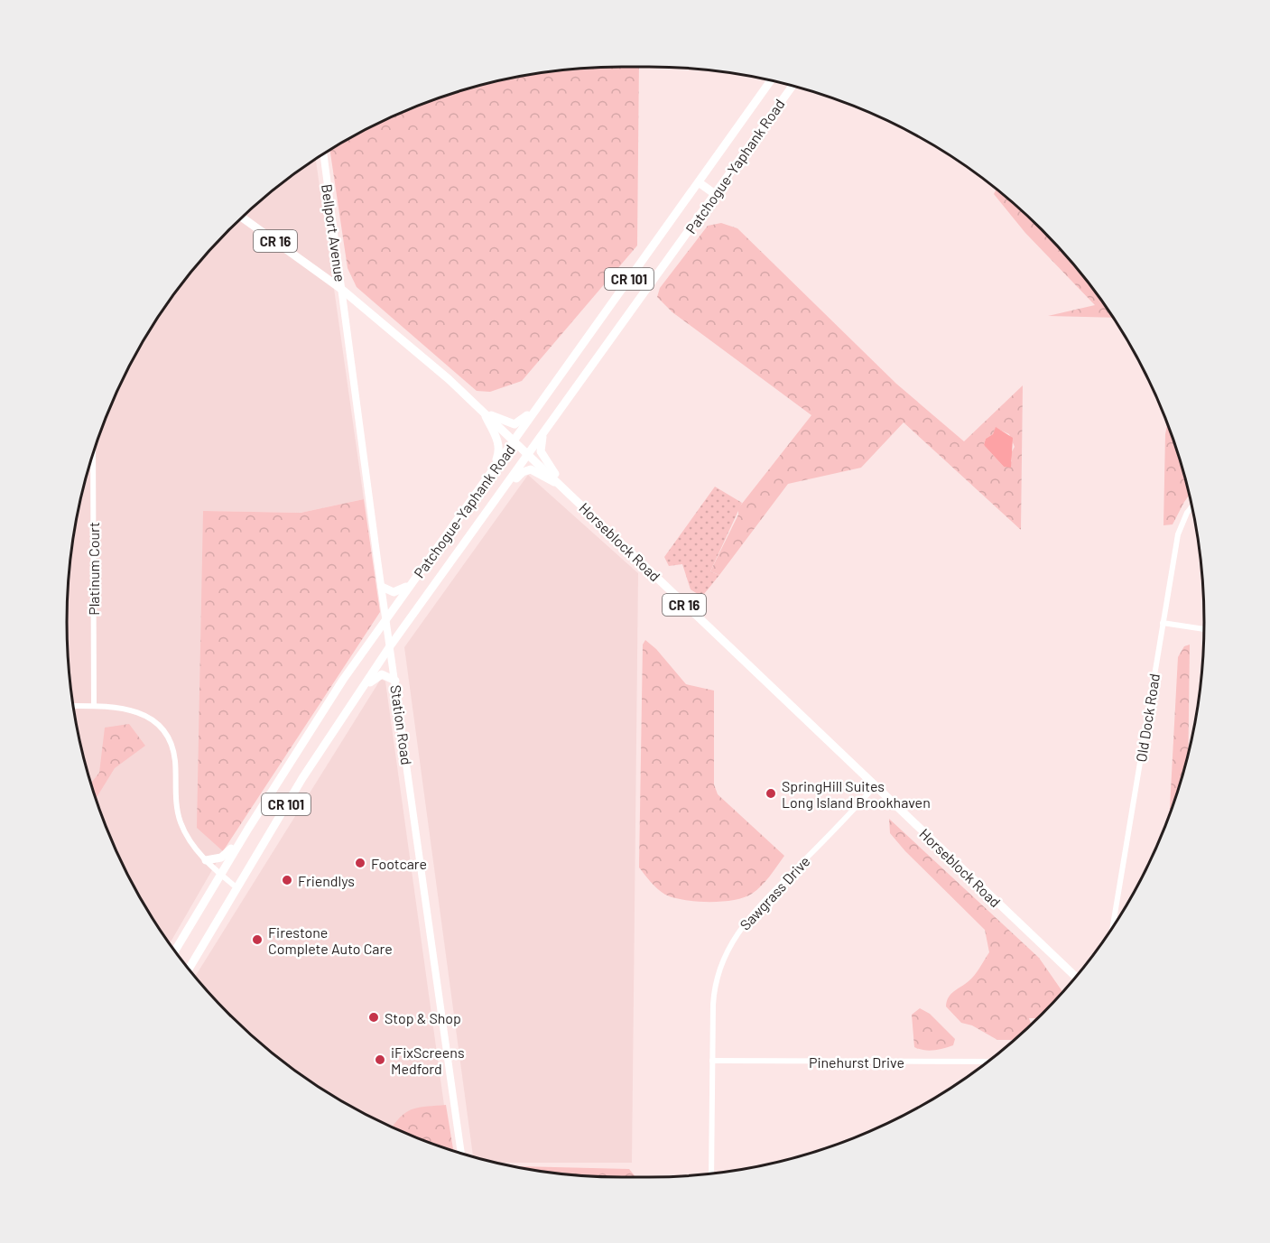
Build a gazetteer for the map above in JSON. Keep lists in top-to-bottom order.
{
  "streets": {
    "main road": [
      "Patchogue-Yaphank Road",
      "Bellport Avenue",
      "CR 16",
      "CR 101",
      "Horseblock Road",
      "Station Road"
    ],
    "street": [
      "Platinum Court",
      "Old Dock Road",
      "Sawgrass Drive",
      "Pinehurst Drive"
    ]
  },
  "crossings": [
    ["Patchogue-Yaphank Road", "CR 101"],
    ["Patchogue-Yaphank Road", "Horseblock Road"],
    ["Patchogue-Yaphank Road", "Station Road"],
    ["Bellport Avenue", "Horseblock Road"],
    ["Bellport Avenue", "Station Road"],
    ["Horseblock Road", "Station Road"],
    ["Horseblock Road", "Sawgrass Drive"],
    ["Sawgrass Drive", "Pinehurst Drive"]
  ],
  "places": [
    "SpringHill Suites Long Island Brookhaven",
    "Footcare",
    "Friendlys",
    "Firestone Complete Auto Care",
    "Stop & Shop",
    "iFixScreens Medford"
  ]
}
